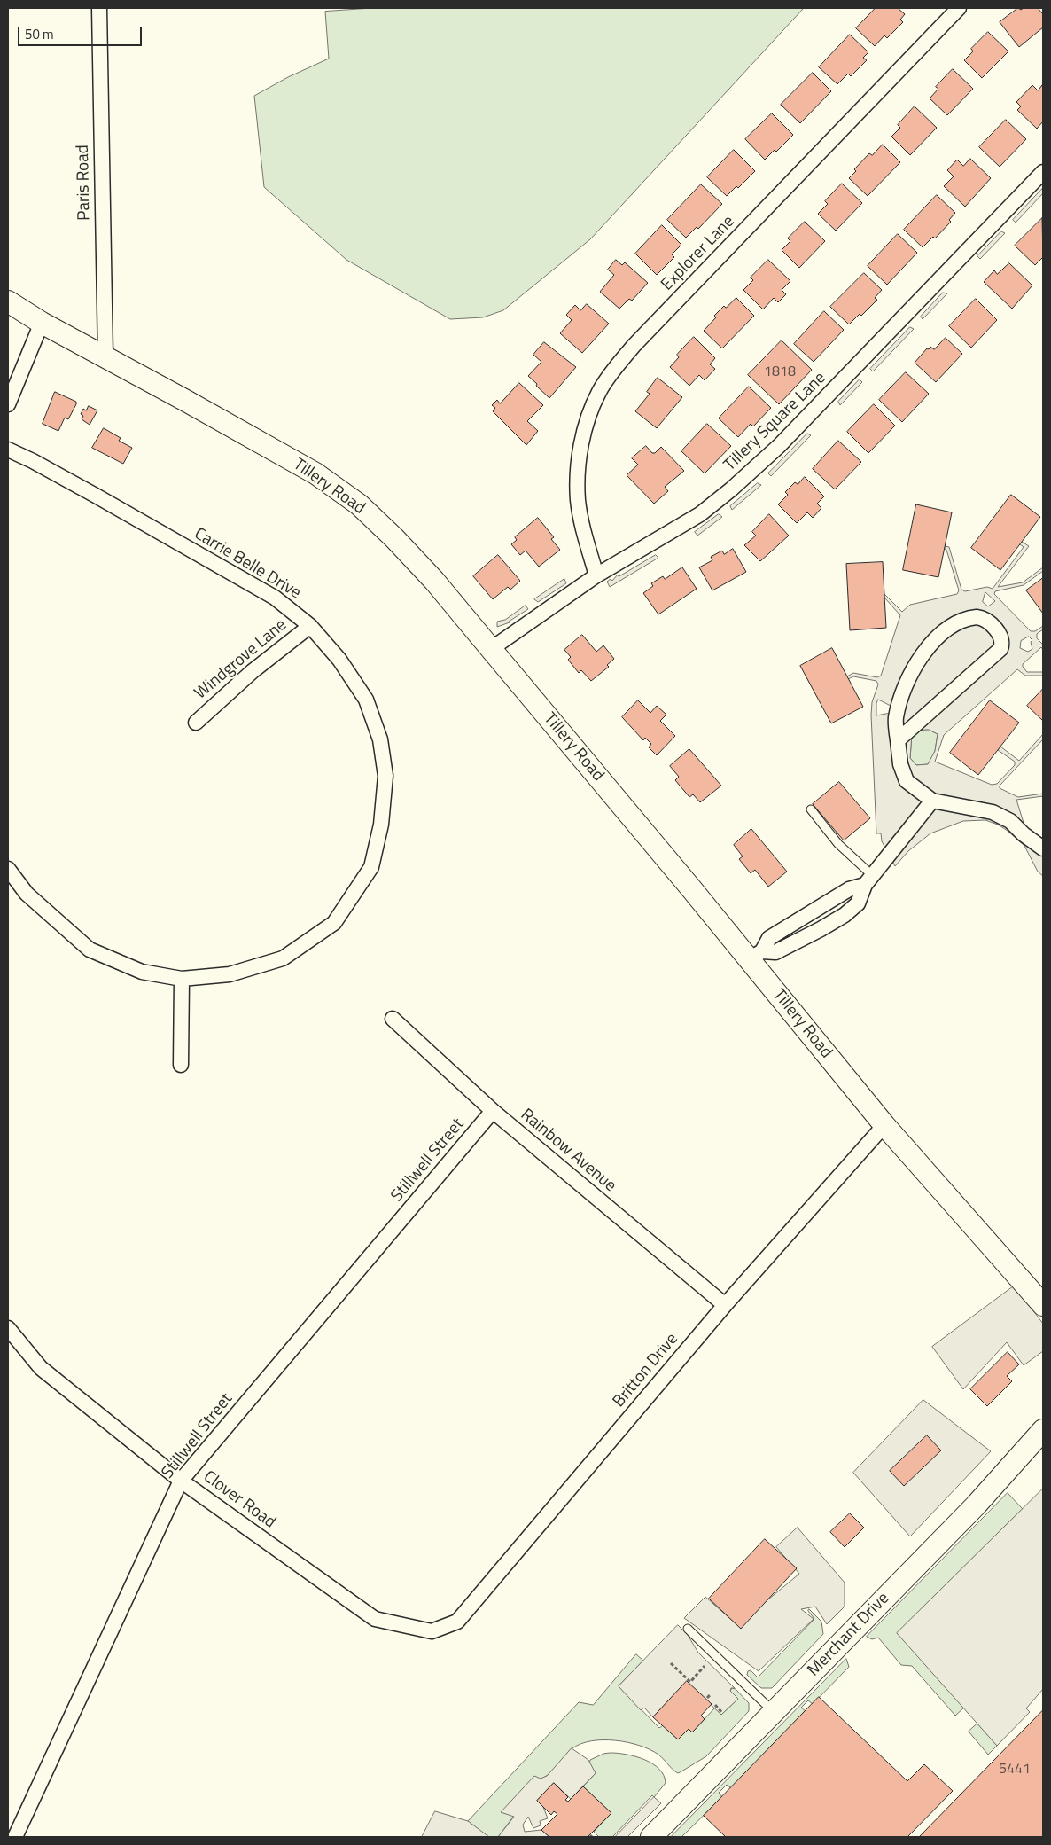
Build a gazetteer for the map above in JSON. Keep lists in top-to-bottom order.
{
  "streets": {
    "street": [
      "Paris Road",
      "Explorer Lane",
      "Tillery Square Lane",
      "Tillery Road",
      "Carrie Belle Drive",
      "Windgrove Lane",
      "Rainbow Avenue",
      "Stillwell Street",
      "Britton Drive",
      "Clover Road",
      "Merchant Drive"
    ]
  },
  "crossings": [
    ["Paris Road", "Tillery Road"],
    ["Explorer Lane", "Tillery Square Lane"],
    ["Tillery Square Lane", "Tillery Road"],
    ["Tillery Road", "Britton Drive"],
    ["Carrie Belle Drive", "Windgrove Lane"],
    ["Rainbow Avenue", "Stillwell Street"],
    ["Rainbow Avenue", "Britton Drive"],
    ["Stillwell Street", "Clover Road"],
    ["Britton Drive", "Clover Road"]
  ],
  "house_numbers": ["1818", "5441"],
  "scale_bar": "50 m"
}
